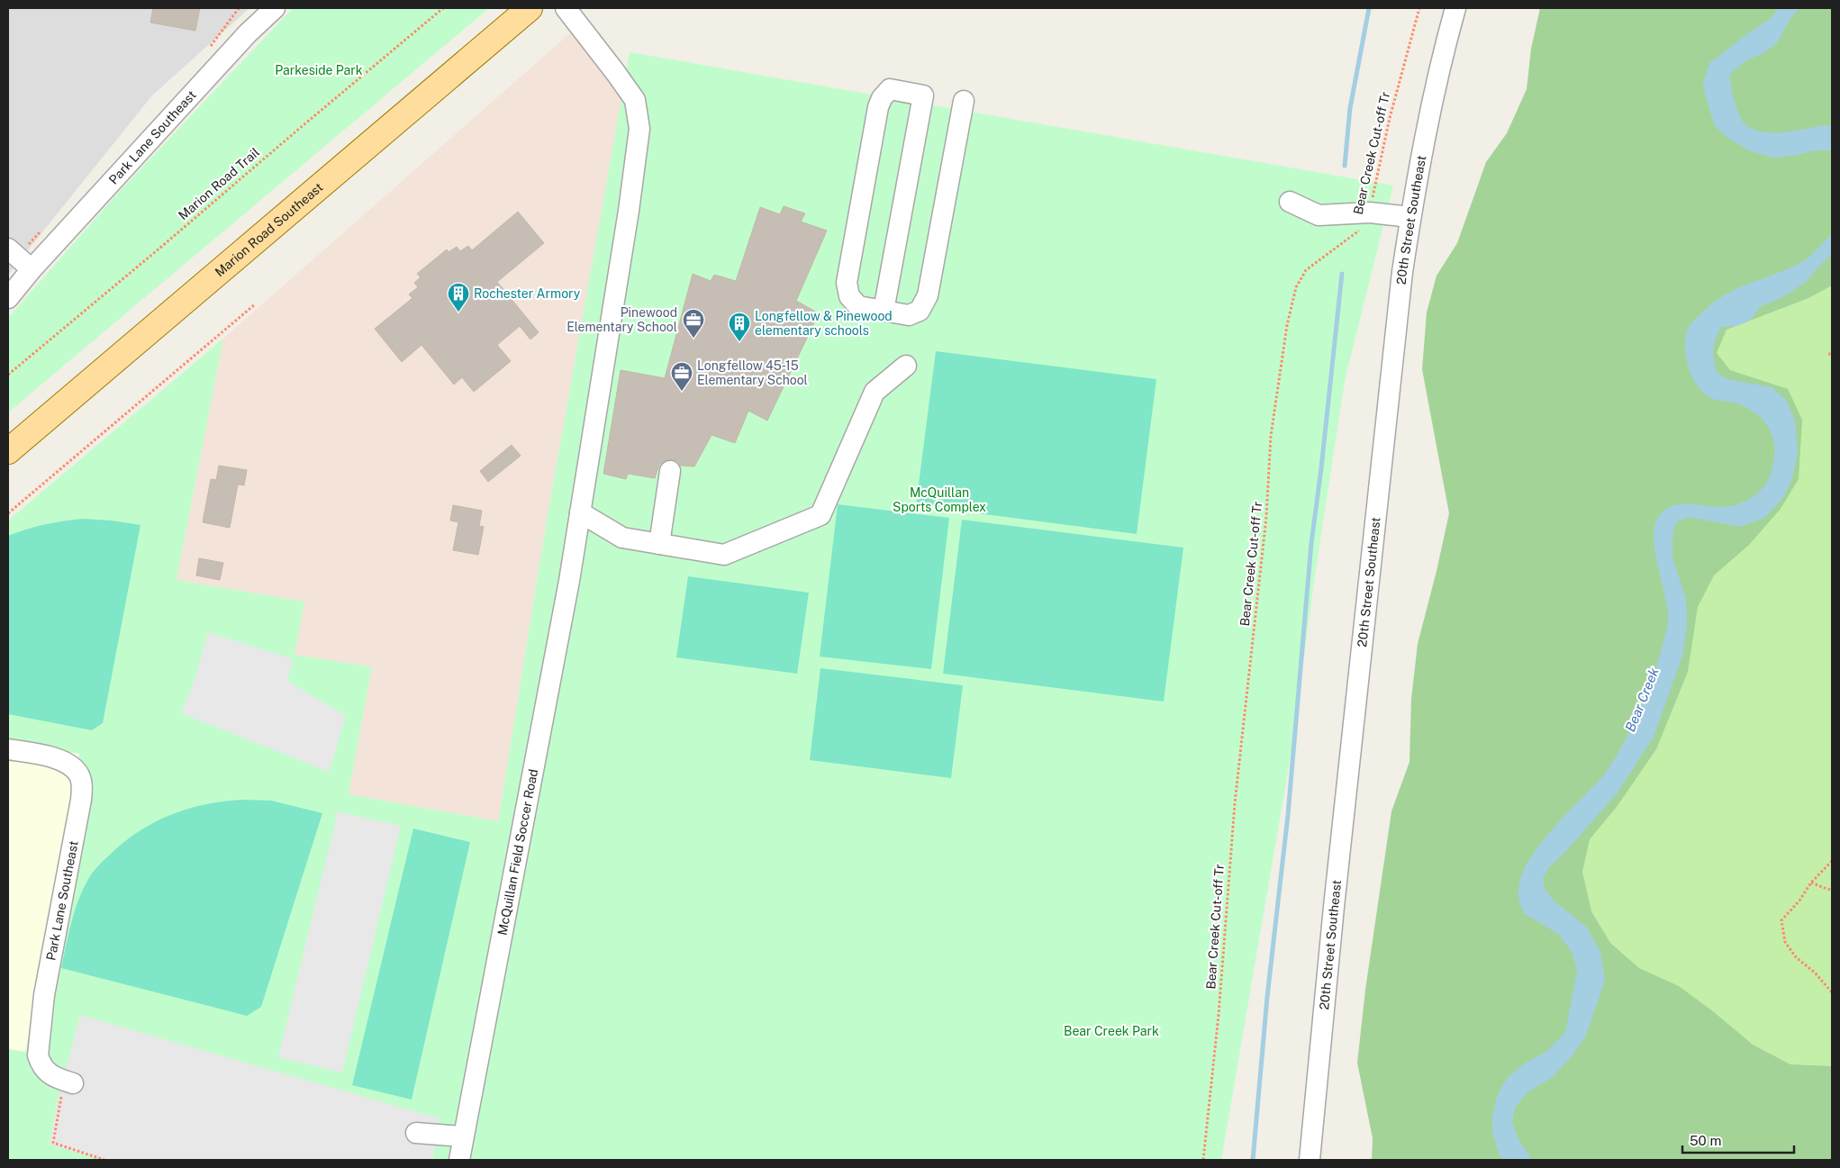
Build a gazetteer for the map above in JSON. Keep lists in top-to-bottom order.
{
  "streets": {
    "main road": ["Marion Road Southeast"],
    "street": ["Park Lane Southeast", "20th Street Southeast", "McQuillan Field Soccer Road"],
    "path": ["Bear Creek Cut-off Tr", "Marion Road Trail"]
  },
  "water": ["Bear Creek"],
  "parks": ["Parkeside Park", "McQuillan Sports Complex", "Bear Creek Park"],
  "places": {
    "building": ["Rochester Armory", "Longfellow & Pinewood elementary schools"],
    "office": ["Pinewood Elementary School", "Longfellow 45-15 Elementary School"]
  },
  "scale_bar": "50 m"
}
